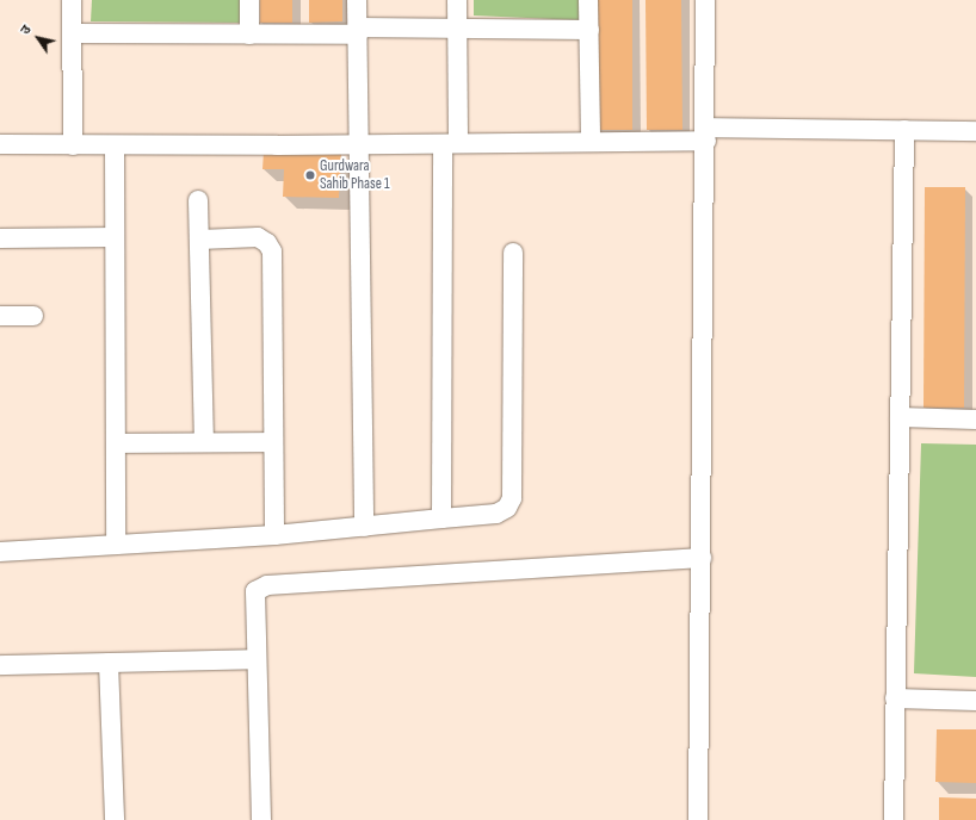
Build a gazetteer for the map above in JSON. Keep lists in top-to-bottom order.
{
  "places": ["Gurdwara Sahib Phase 1"],
  "north": "top left"
}
